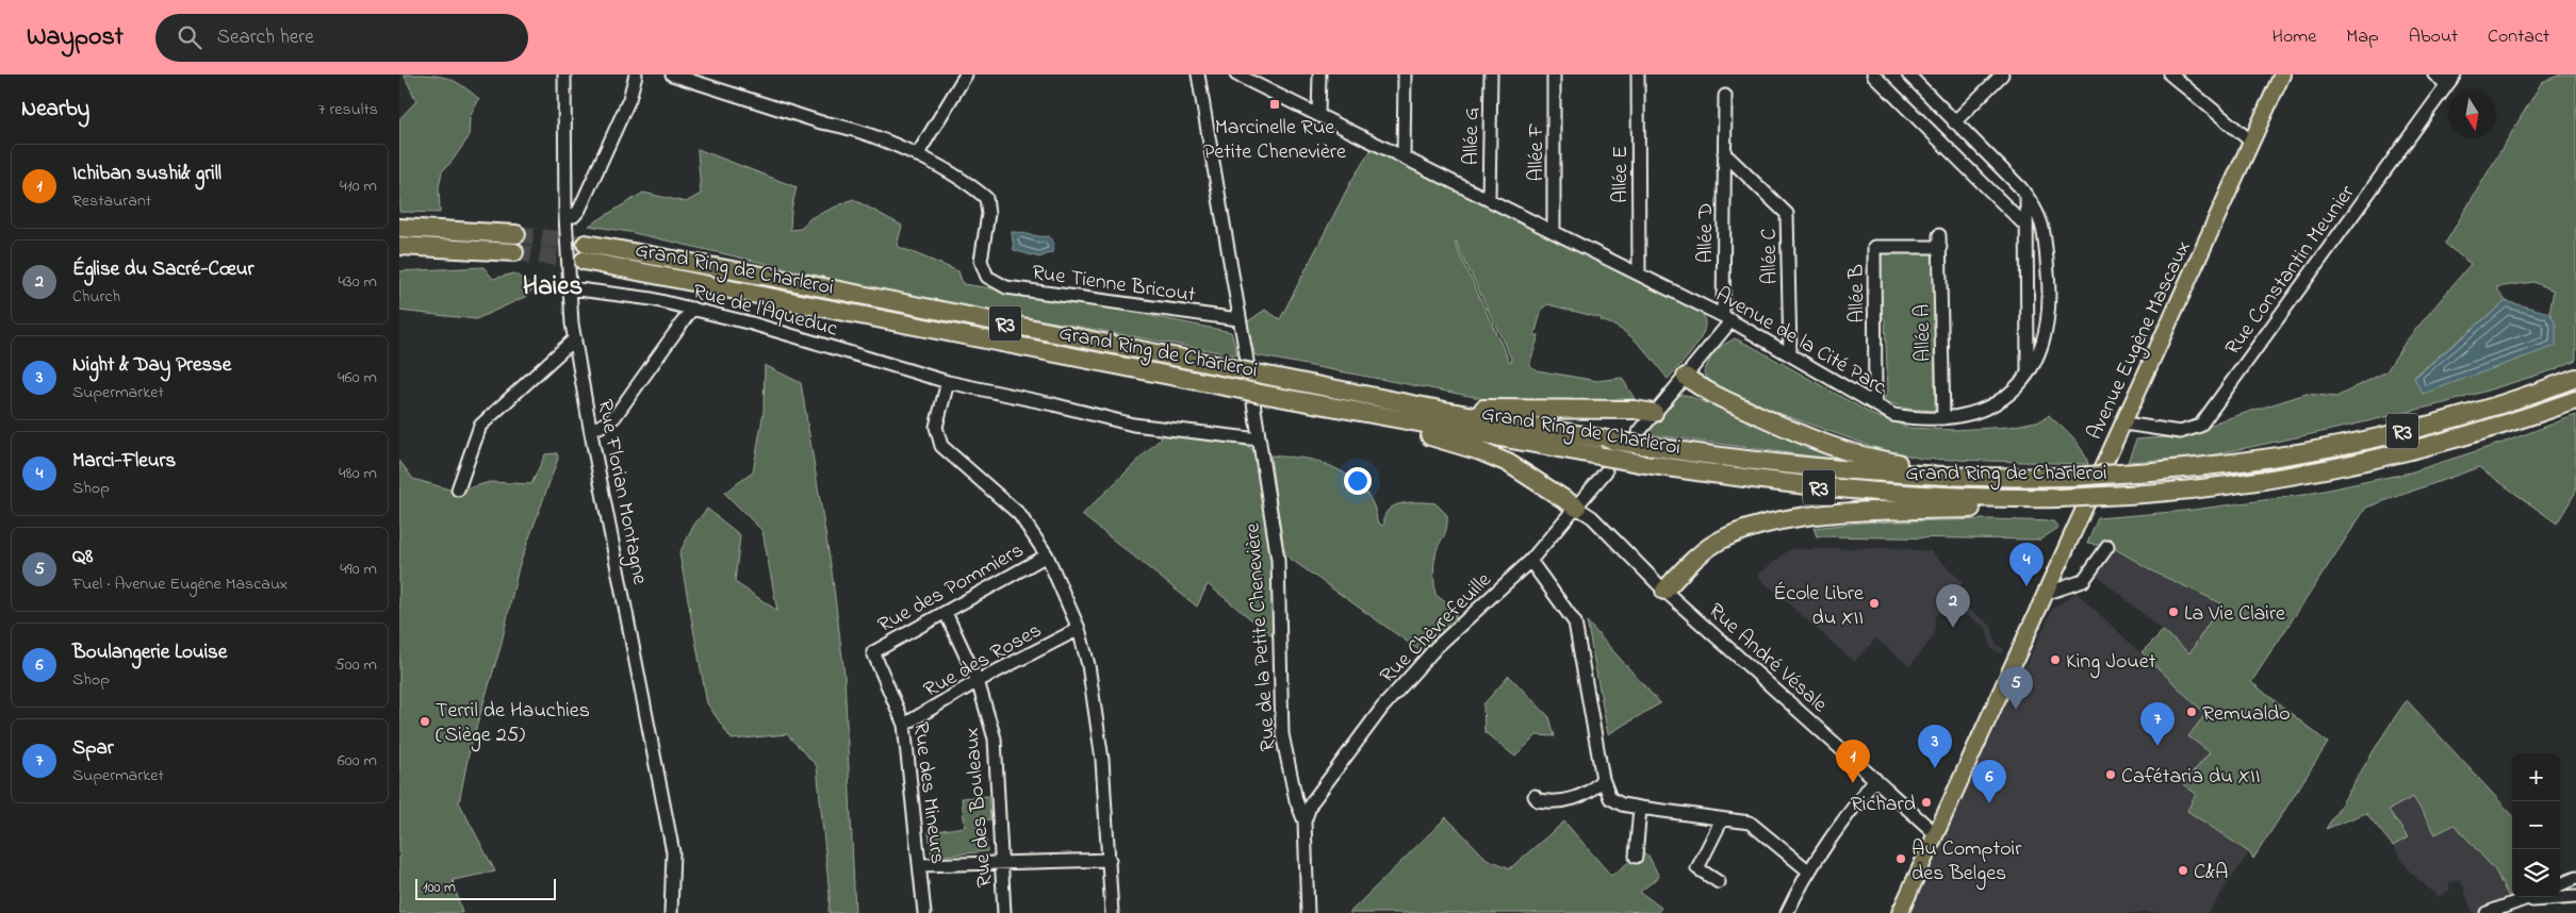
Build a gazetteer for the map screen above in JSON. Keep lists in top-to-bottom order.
{
  "streets": {
    "highway": ["Grand Ring de Charleroi", "R3"],
    "main road": ["Avenue Eugène Mascaux"],
    "street": [
      "Allée G",
      "Allée F",
      "Allée E",
      "Allée D",
      "Allée C",
      "Rue Constantin Meunier",
      "Rue Tienne Bricout",
      "Allée B",
      "Rue de l'Aqueduc",
      "Allée A",
      "Avenue de la Cité Parc",
      "Rue Florian Montagne",
      "Rue des Pommiers",
      "Rue Chèvrefeuille",
      "Rue de la Petite Chenevière",
      "Rue André Vésale",
      "Rue des Roses",
      "Rue des Mineurs",
      "Rue des Bouleaux"
    ]
  },
  "crossings": [
    ["Allée G", "Avenue de la Cité Parc"],
    ["Allée F", "Avenue de la Cité Parc"],
    ["Allée E", "Avenue de la Cité Parc"],
    ["Allée D", "Allée C"],
    ["Allée D", "Avenue de la Cité Parc"],
    ["Allée C", "Avenue de la Cité Parc"],
    ["Grand Ring de Charleroi", "Rue Chèvrefeuille"],
    ["Rue Constantin Meunier", "Avenue Eugène Mascaux"],
    ["Rue Tienne Bricout", "Rue de la Petite Chenevière"],
    ["Allée B", "Allée A"],
    ["Allée B", "Avenue de la Cité Parc"],
    ["Rue de l'Aqueduc", "Rue Florian Montagne"],
    ["Rue de l'Aqueduc", "Rue de la Petite Chenevière"],
    ["Allée A", "Avenue de la Cité Parc"],
    ["Avenue Eugène Mascaux", "Rue André Vésale"],
    ["Rue des Pommiers", "Rue des Mineurs"],
    ["Rue des Pommiers", "Rue des Bouleaux"],
    ["Rue Chèvrefeuille", "Rue de la Petite Chenevière"],
    ["Rue Chèvrefeuille", "Rue André Vésale"],
    ["Rue des Roses", "Rue des Mineurs"],
    ["Rue des Roses", "Rue des Bouleaux"]
  ],
  "districts": ["Haies"],
  "places": {
    "transit": ["Marcinelle Rue Petite Chenevière"],
    "other": [
      "École Libre du XII",
      "La Vie Claire",
      "King Jouet",
      "Remualdo",
      "Terril de Hauchies (Siège 25)",
      "Cafétaria du XII",
      "Richard",
      "Au Comptoir des Belges",
      "C&A"
    ]
  },
  "scale_bar": "100 m",
  "north": "bottom",
  "page": {
    "header": "Waypost",
    "search": "Search here",
    "nav": [
      "Home",
      "Map",
      "About",
      "Contact"
    ],
    "heading": ["Nearby", "7 results"],
    "list": [
      {
        "mark": "1",
        "name": "Ichiban sushi& grill",
        "note": "Restaurant",
        "value": "410 m"
      },
      {
        "mark": "2",
        "name": "Église du Sacré-Cœur",
        "note": "Church",
        "value": "430 m"
      },
      {
        "mark": "3",
        "name": "Night & Day Presse",
        "note": "Supermarket",
        "value": "460 m"
      },
      {
        "mark": "4",
        "name": "Marci-Fleurs",
        "note": "Shop",
        "value": "480 m"
      },
      {
        "mark": "5",
        "name": "Q8",
        "note": "Fuel · Avenue Eugène Mascaux",
        "value": "490 m"
      },
      {
        "mark": "6",
        "name": "Boulangerie Louise",
        "note": "Shop",
        "value": "500 m"
      },
      {
        "mark": "7",
        "name": "Spar",
        "note": "Supermarket",
        "value": "600 m"
      }
    ],
    "pins": [
      "4",
      "2",
      "5",
      "7",
      "3",
      "1",
      "6"
    ],
    "map_buttons": ["+", "−"],
    "scale": "100 m"
  }
}
